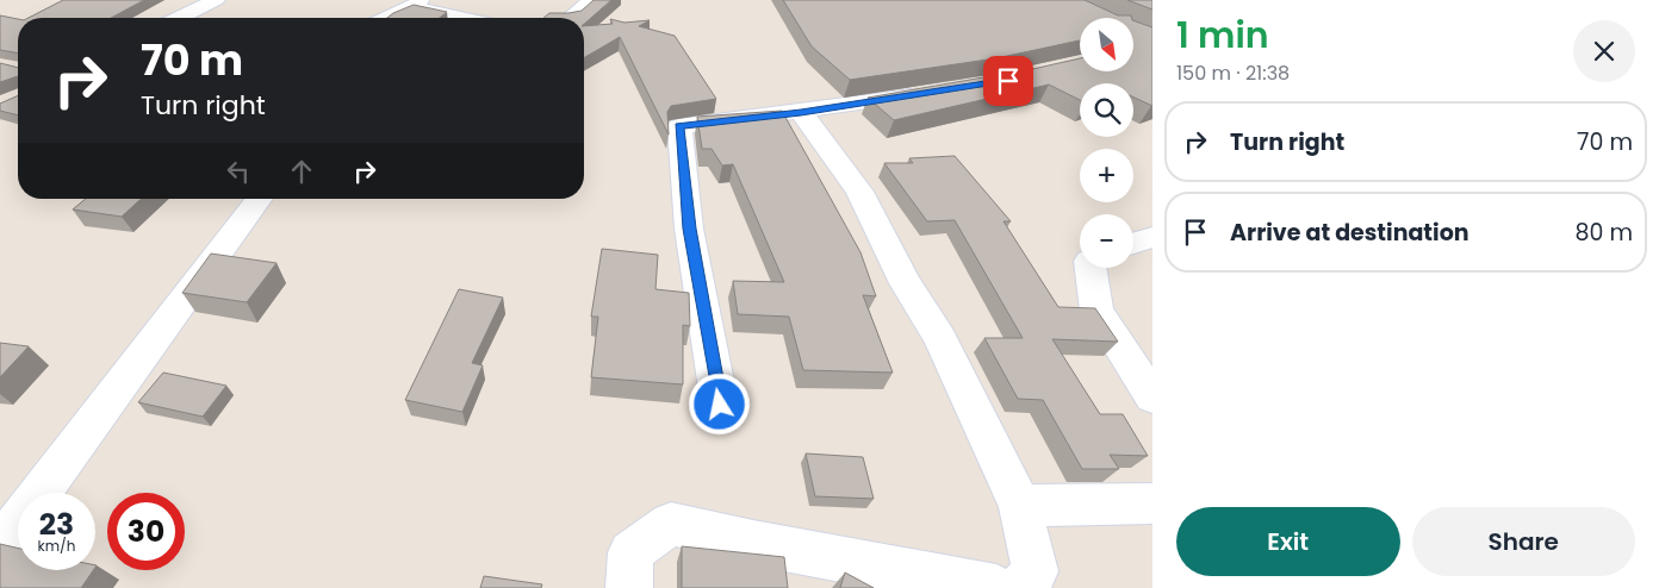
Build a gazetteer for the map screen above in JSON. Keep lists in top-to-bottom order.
{
  "north": "bottom right",
  "page": {
    "heading": ["1 min", "150 m · 21:38"],
    "map_buttons": ["+", "−"],
    "turn": ["70 m", "Turn right"],
    "list": [
      {
        "name": "Turn right",
        "value": "70 m"
      },
      {
        "name": "Arrive at destination",
        "value": "80 m"
      }
    ],
    "speed": "23 km/h",
    "limit": "30",
    "buttons": ["Exit", "Share"]
  }
}
